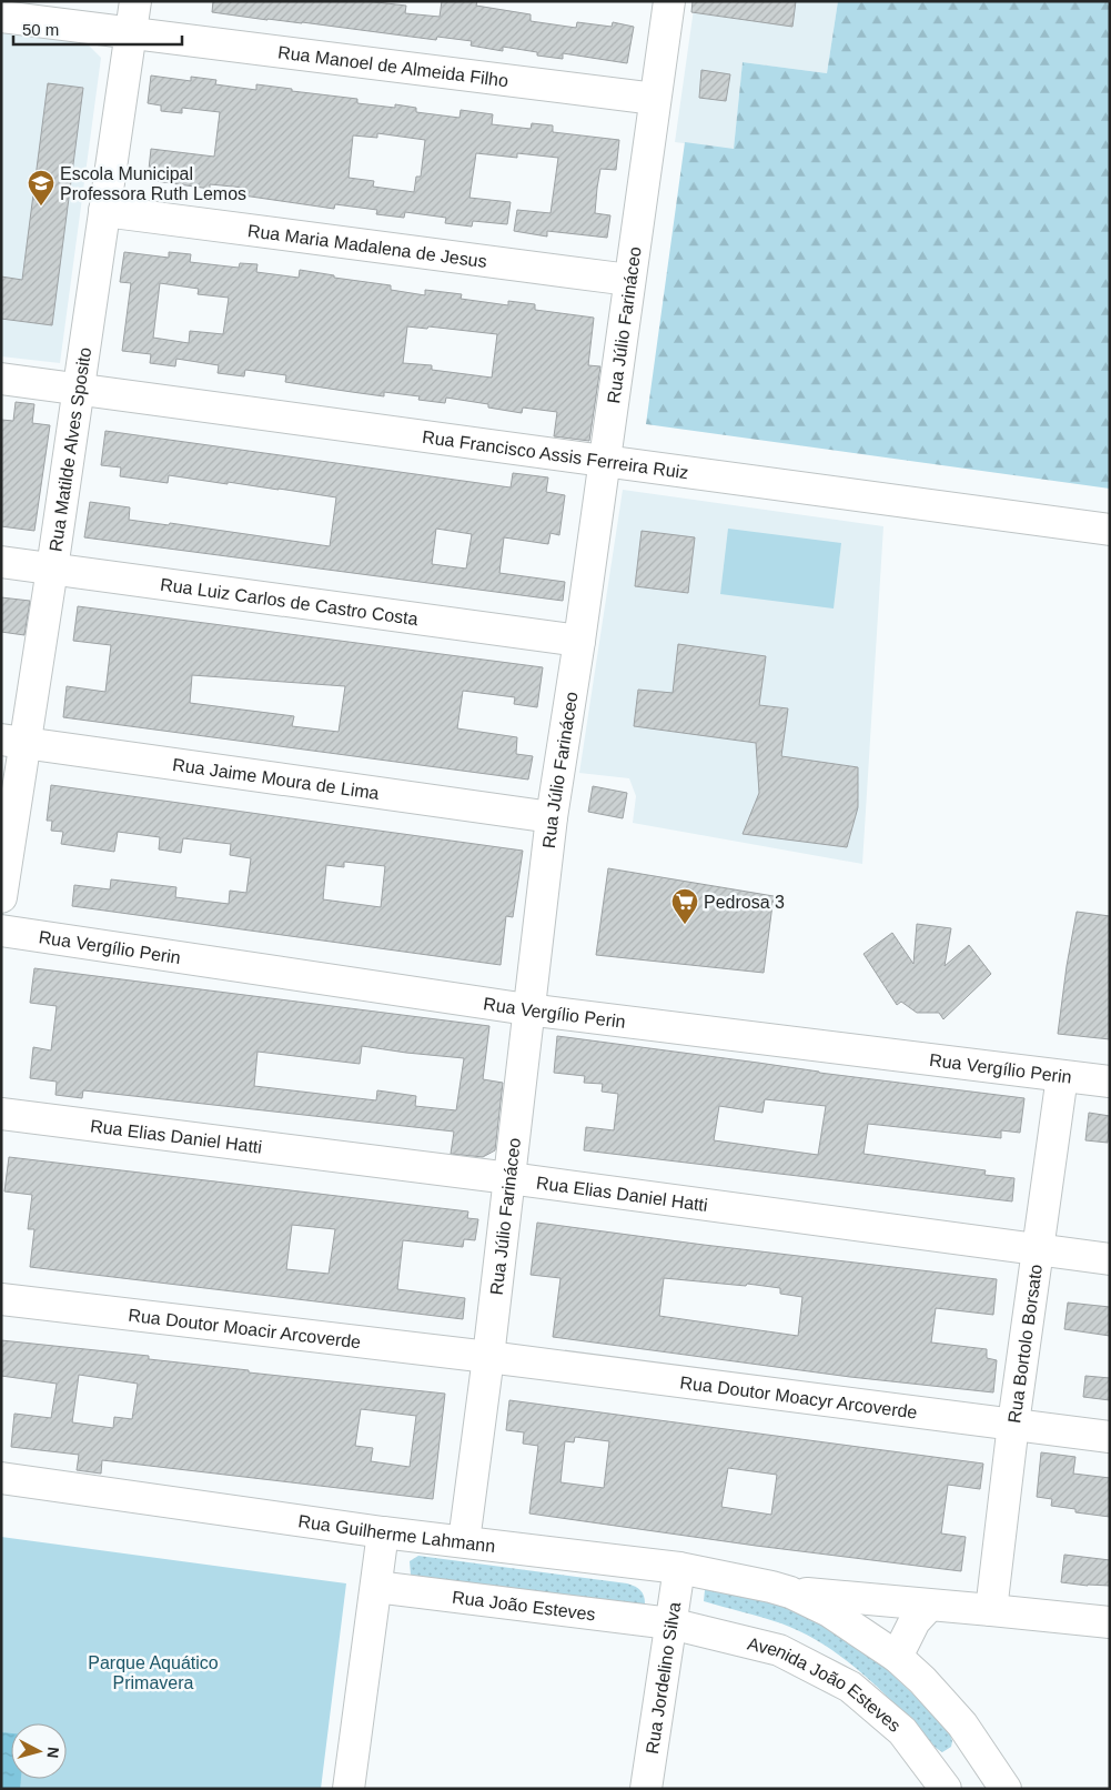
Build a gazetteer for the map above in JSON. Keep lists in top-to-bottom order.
{
  "streets": {
    "street": [
      "Rua Manoel de Almeida Filho",
      "Rua Maria Madalena de Jesus",
      "Rua Júlio Farináceo",
      "Rua Matilde Alves Sposito",
      "Rua Francisco Assis Ferreira Ruiz",
      "Rua Luiz Carlos de Castro Costa",
      "Rua Jaime Moura de Lima",
      "Rua Vergílio Perin",
      "Rua Elias Daniel Hatti",
      "Rua Doutor Moacir Arcoverde",
      "Rua Bortolo Borsato",
      "Rua Doutor Moacyr Arcoverde",
      "Rua Guilherme Lahmann",
      "Rua João Esteves",
      "Rua Jordelino Silva",
      "Avenida João Esteves"
    ]
  },
  "crossings": [
    ["Rua Manoel de Almeida Filho", "Rua Júlio Farináceo"],
    ["Rua Manoel de Almeida Filho", "Rua Matilde Alves Sposito"],
    ["Rua Maria Madalena de Jesus", "Rua Júlio Farináceo"],
    ["Rua Maria Madalena de Jesus", "Rua Matilde Alves Sposito"],
    ["Rua Júlio Farináceo", "Rua Francisco Assis Ferreira Ruiz"],
    ["Rua Júlio Farináceo", "Rua Luiz Carlos de Castro Costa"],
    ["Rua Júlio Farináceo", "Rua Jaime Moura de Lima"],
    ["Rua Júlio Farináceo", "Rua Vergílio Perin"],
    ["Rua Júlio Farináceo", "Rua Elias Daniel Hatti"],
    ["Rua Júlio Farináceo", "Rua Doutor Moacir Arcoverde"],
    ["Rua Júlio Farináceo", "Rua Doutor Moacyr Arcoverde"],
    ["Rua Júlio Farináceo", "Rua Guilherme Lahmann"],
    ["Rua Matilde Alves Sposito", "Rua Francisco Assis Ferreira Ruiz"],
    ["Rua Matilde Alves Sposito", "Rua Luiz Carlos de Castro Costa"],
    ["Rua Matilde Alves Sposito", "Rua Jaime Moura de Lima"],
    ["Rua Vergílio Perin", "Rua Bortolo Borsato"],
    ["Rua Elias Daniel Hatti", "Rua Bortolo Borsato"],
    ["Rua Doutor Moacir Arcoverde", "Rua Doutor Moacyr Arcoverde"],
    ["Rua Bortolo Borsato", "Rua Doutor Moacyr Arcoverde"],
    ["Rua Bortolo Borsato", "Rua Guilherme Lahmann"],
    ["Rua Guilherme Lahmann", "Rua Jordelino Silva"],
    ["Rua João Esteves", "Rua Jordelino Silva"],
    ["Rua João Esteves", "Avenida João Esteves"],
    ["Rua Jordelino Silva", "Avenida João Esteves"]
  ],
  "parks": ["Parque Aquático Primavera"],
  "places": {
    "school or university": ["Escola Municipal Professora Ruth Lemos"],
    "supermarket": ["Pedrosa 3"]
  },
  "scale_bar": "50 m",
  "north": "right"
}
